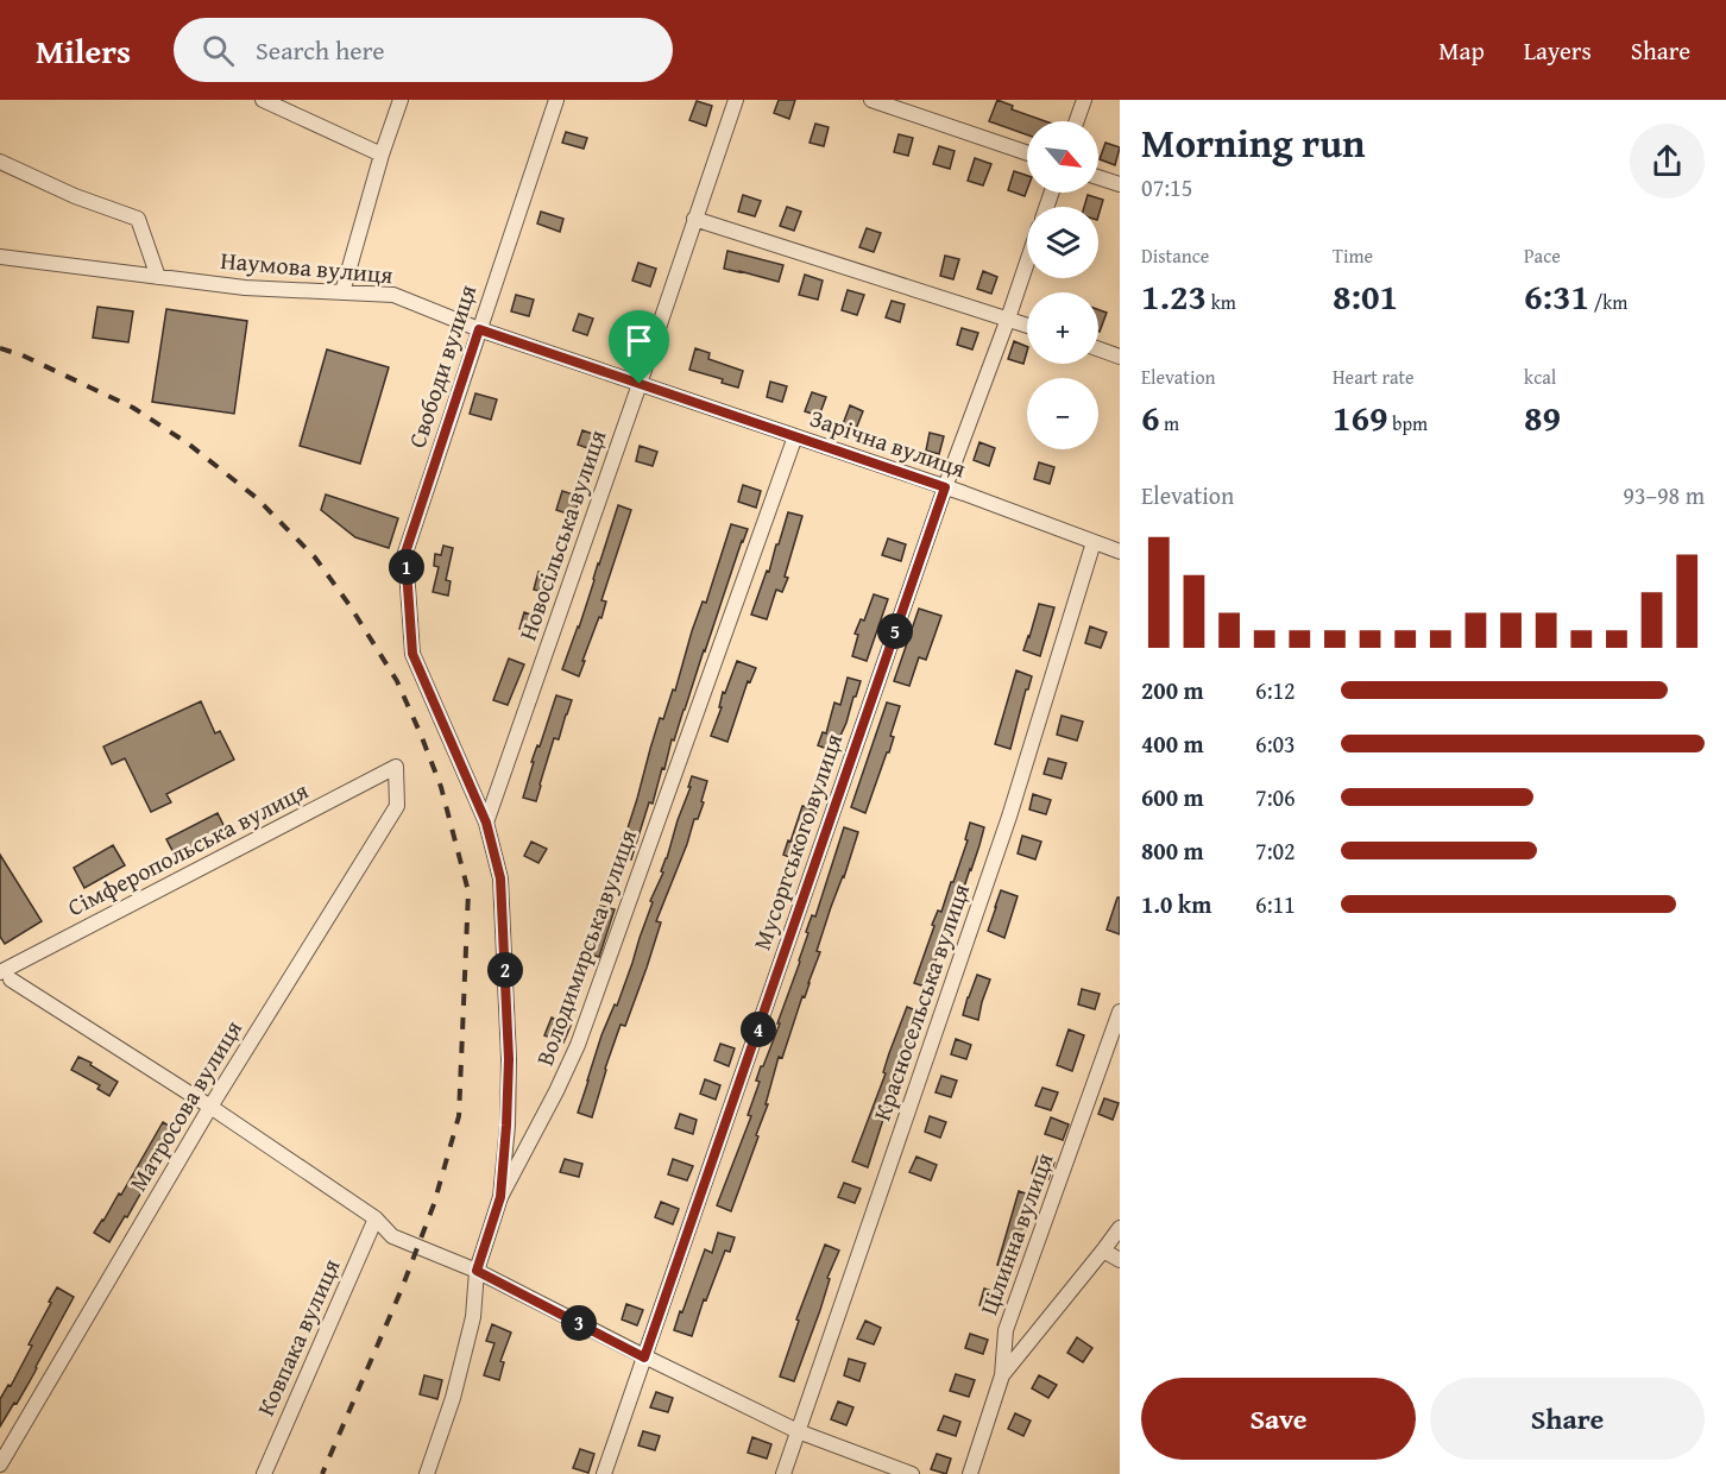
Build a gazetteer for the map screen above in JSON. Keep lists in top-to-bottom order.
{
  "streets": {
    "street": [
      "Наумова вулиця",
      "Свободи вулиця",
      "Зарічна вулиця",
      "Новосільська вулиця",
      "Мусоргського вулиця",
      "Сімферопольська вулиця",
      "Володимирська вулиця",
      "Красносельська вулиця",
      "Матросова вулиця",
      "Цілинна вулиця",
      "Ковпака вулиця"
    ]
  },
  "crossings": [
    ["Наумова вулиця", "Свободи вулиця"],
    ["Наумова вулиця", "Зарічна вулиця"],
    ["Наумова вулиця", "Новосільська вулиця"],
    ["Свободи вулиця", "Новосільська вулиця"],
    ["Свободи вулиця", "Володимирська вулиця"],
    ["Зарічна вулиця", "Новосільська вулиця"],
    ["Зарічна вулиця", "Мусоргського вулиця"],
    ["Зарічна вулиця", "Володимирська вулиця"],
    ["Зарічна вулиця", "Красносельська вулиця"],
    ["Сімферопольська вулиця", "Матросова вулиця"]
  ],
  "north": "bottom right",
  "page": {
    "header": "Milers",
    "search": "Search here",
    "nav": ["Map", "Layers", "Share"],
    "heading": ["Morning run", "07:15"],
    "map_buttons": ["+", "−"],
    "stats": [
      ["Distance", "1.23 km"],
      ["Time", "8:01"],
      ["Pace", "6:31 /km"],
      ["Elevation", "6 m"],
      ["Heart rate", "169 bpm"],
      ["kcal", "89"]
    ],
    "chart": ["Elevation", "93–98 m"],
    "pins": [
      "1",
      "5",
      "2",
      "4",
      "3"
    ],
    "list": [
      {
        "name": "200 m",
        "note": "6:12"
      },
      {
        "name": "400 m",
        "note": "6:03"
      },
      {
        "name": "600 m",
        "note": "7:06"
      },
      {
        "name": "800 m",
        "note": "7:02"
      },
      {
        "name": "1.0 km",
        "note": "6:11"
      }
    ],
    "buttons": ["Save", "Share"]
  }
}
